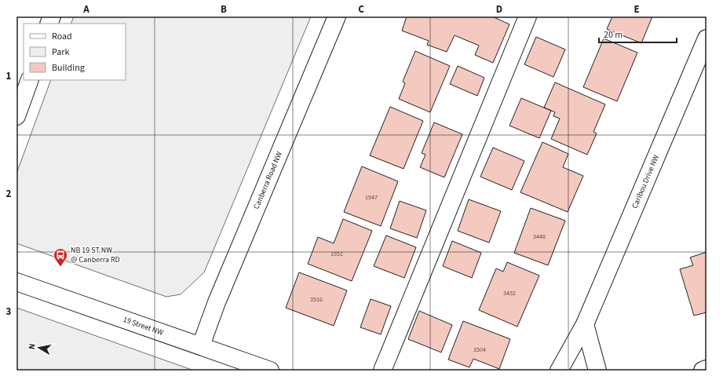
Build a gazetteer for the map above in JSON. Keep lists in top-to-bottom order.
{
  "streets": {
    "street": ["Canberra Road NW", "Caribou Drive NW", "19 Street NW"]
  },
  "crossings": [
    ["Canberra Road NW", "19 Street NW"]
  ],
  "places": {
    "bus stop": ["NB 19 ST NW @ Canberra RD"]
  },
  "house_numbers": [
    "1947",
    "3448",
    "1951",
    "3452",
    "3516",
    "3504"
  ],
  "legend": ["Road", "Park", "Building"],
  "scale_bar": "20 m",
  "north": "left",
  "grid": {
    "columns": [
      "A",
      "B",
      "C",
      "D",
      "E"
    ],
    "rows": ["1", "2", "3"]
  }
}
